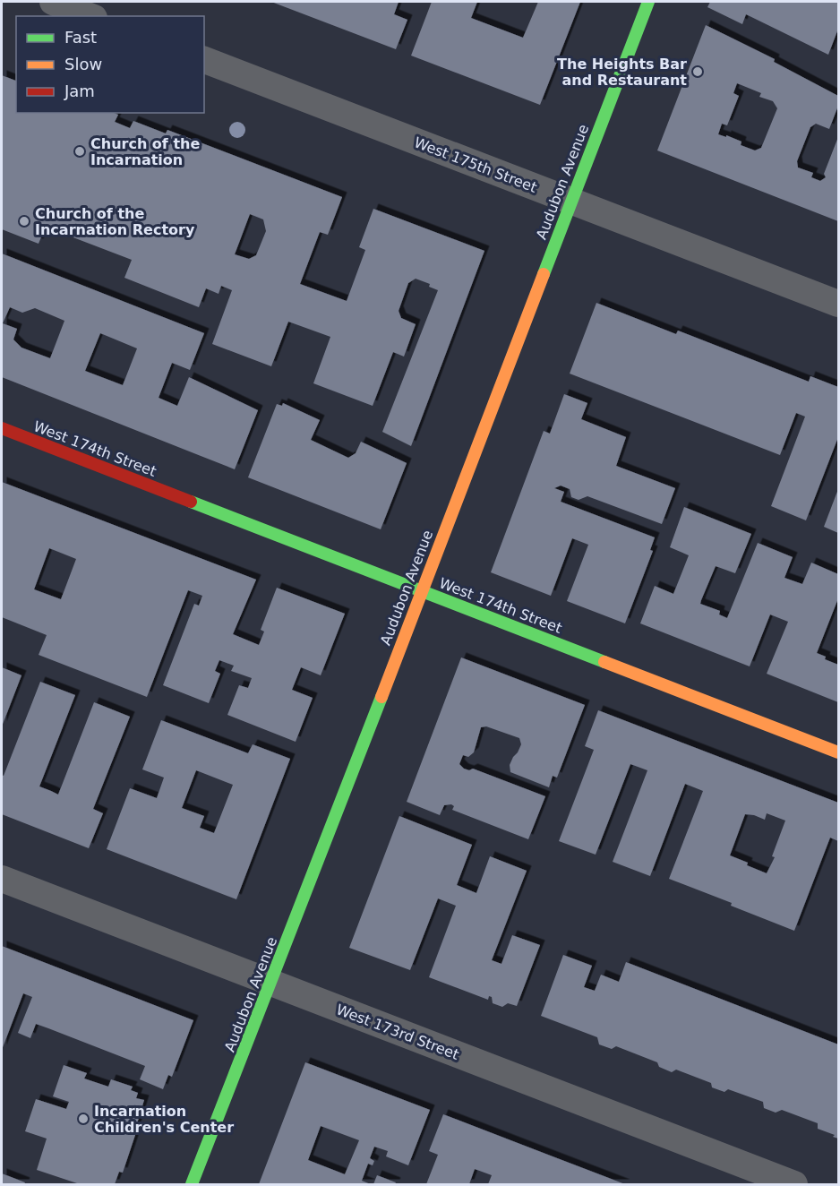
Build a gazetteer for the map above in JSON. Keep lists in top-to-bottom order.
{
  "streets": {
    "street": [
      "West 175th Street",
      "Audubon Avenue",
      "West 174th Street",
      "West 173rd Street"
    ]
  },
  "crossings": [
    ["West 175th Street", "Audubon Avenue"],
    ["Audubon Avenue", "West 174th Street"],
    ["Audubon Avenue", "West 173rd Street"]
  ],
  "places": [
    "The Heights Bar and Restaurant",
    "Church of the Incarnation",
    "Church of the Incarnation Rectory",
    "Incarnation Children's Center"
  ],
  "legend": ["Fast", "Slow", "Jam"]
}
